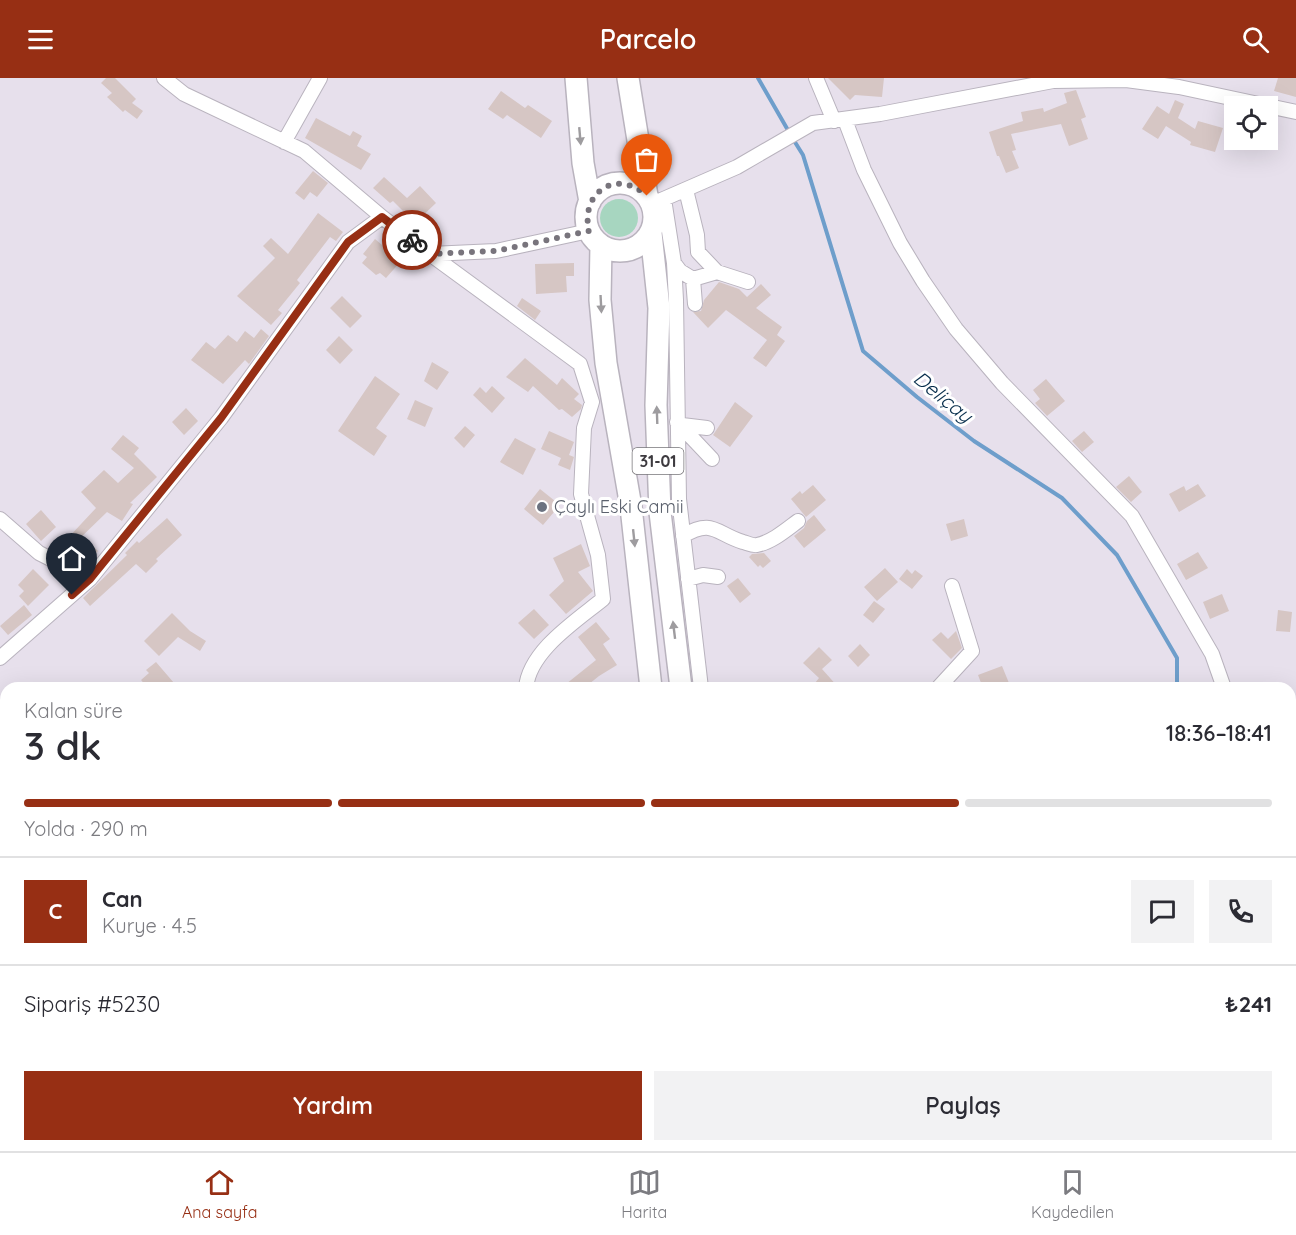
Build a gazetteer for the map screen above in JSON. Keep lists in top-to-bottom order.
{
  "streets": {
    "highway": ["31-01"]
  },
  "water": ["Deliçay"],
  "places": ["Çaylı Eski Camii"],
  "page": {
    "header": "Parcelo",
    "heading": ["3 dk", "Kalan süre", "18:36–18:41"],
    "panel": [
      "Can",
      "Kurye · 4.5",
      "Sipariş #5230",
      "₺241"
    ],
    "bar": "Yolda · 290 m",
    "round": "C",
    "buttons": ["Yardım", "Paylaş"],
    "tabs": ["Ana sayfa", "Harita", "Kaydedilen"]
  }
}
